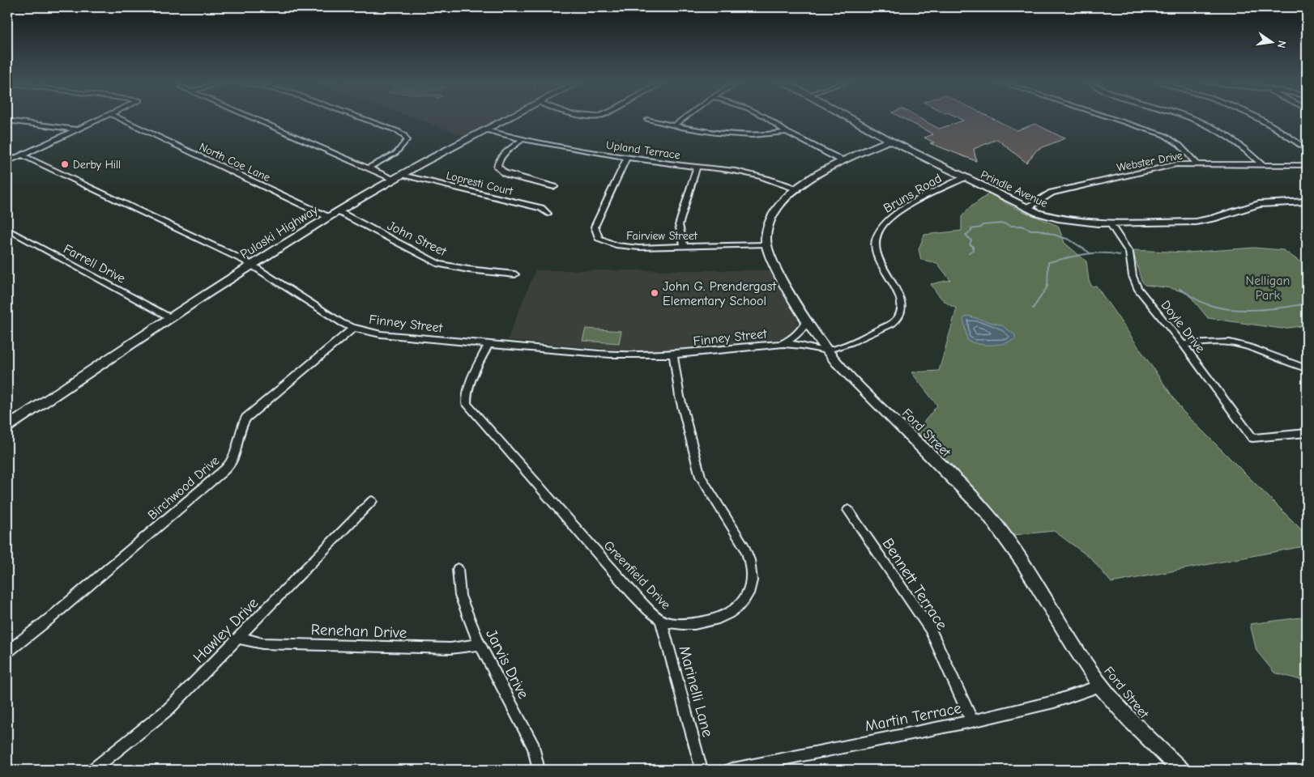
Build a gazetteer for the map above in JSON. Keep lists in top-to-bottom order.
{
  "streets": {
    "main road": ["Prindle Avenue", "Pulaski Highway", "Ford Street"],
    "street": [
      "Upland Terrace",
      "Webster Drive",
      "North Coe Lane",
      "Lopresti Court",
      "Bruns Road",
      "Fairview Street",
      "John Street",
      "Farrell Drive",
      "Finney Street",
      "Doyle Drive",
      "Birchwood Drive",
      "Greenfield Drive",
      "Bennett Terrace",
      "Hawley Drive",
      "Renehan Drive",
      "Jarvis Drive",
      "Marinelli Lane",
      "Martin Terrace"
    ]
  },
  "crossings": [
    ["Upland Terrace", "Pulaski Highway"],
    ["Upland Terrace", "Fairview Street"],
    ["Upland Terrace", "Ford Street"],
    ["Webster Drive", "Prindle Avenue"],
    ["North Coe Lane", "Pulaski Highway"],
    ["Lopresti Court", "Pulaski Highway"],
    ["Prindle Avenue", "Bruns Road"],
    ["Prindle Avenue", "Doyle Drive"],
    ["Prindle Avenue", "Ford Street"],
    ["Bruns Road", "Finney Street"],
    ["Bruns Road", "Ford Street"],
    ["Pulaski Highway", "John Street"],
    ["Pulaski Highway", "Farrell Drive"],
    ["Pulaski Highway", "Finney Street"],
    ["Fairview Street", "Ford Street"],
    ["Finney Street", "Ford Street"],
    ["Finney Street", "Birchwood Drive"],
    ["Finney Street", "Greenfield Drive"],
    ["Ford Street", "Martin Terrace"],
    ["Greenfield Drive", "Marinelli Lane"],
    ["Bennett Terrace", "Martin Terrace"],
    ["Hawley Drive", "Renehan Drive"],
    ["Renehan Drive", "Jarvis Drive"]
  ],
  "parks": ["Nelligan Park"],
  "places": ["Derby Hill", "John G. Prendergast Elementary School"],
  "north": "right"
}
